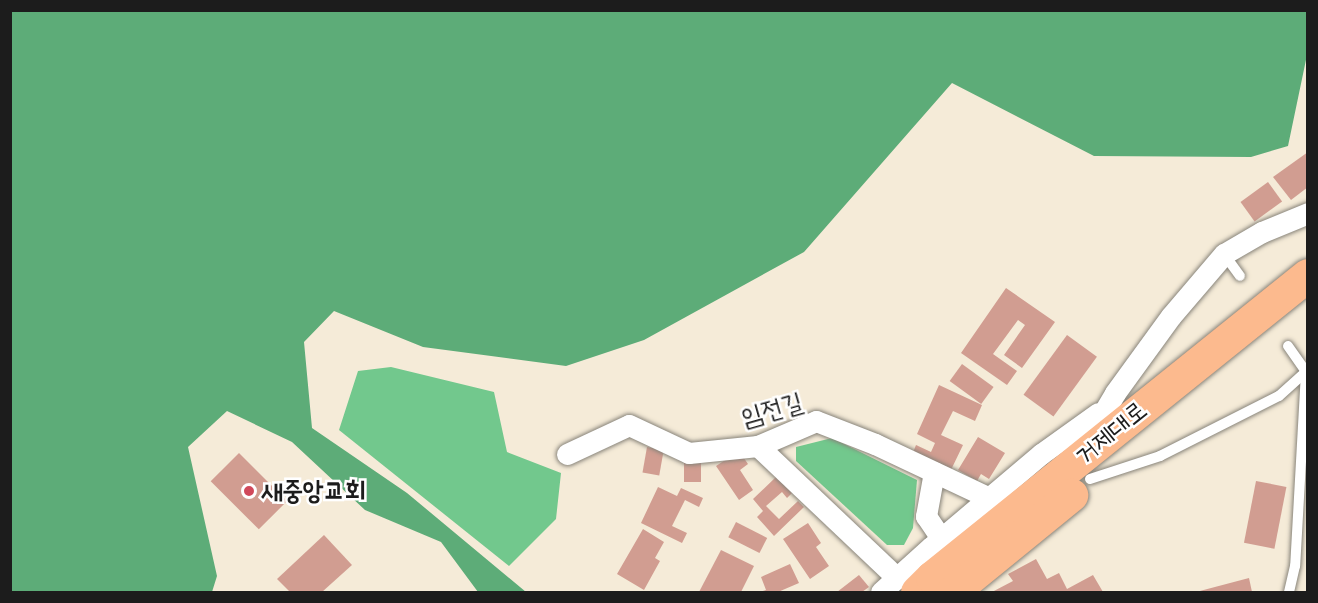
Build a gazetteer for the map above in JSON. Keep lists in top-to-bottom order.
{
  "streets": {
    "main road": ["거제대로"],
    "street": ["임전길"]
  },
  "places": ["새중앙교회"]
}
